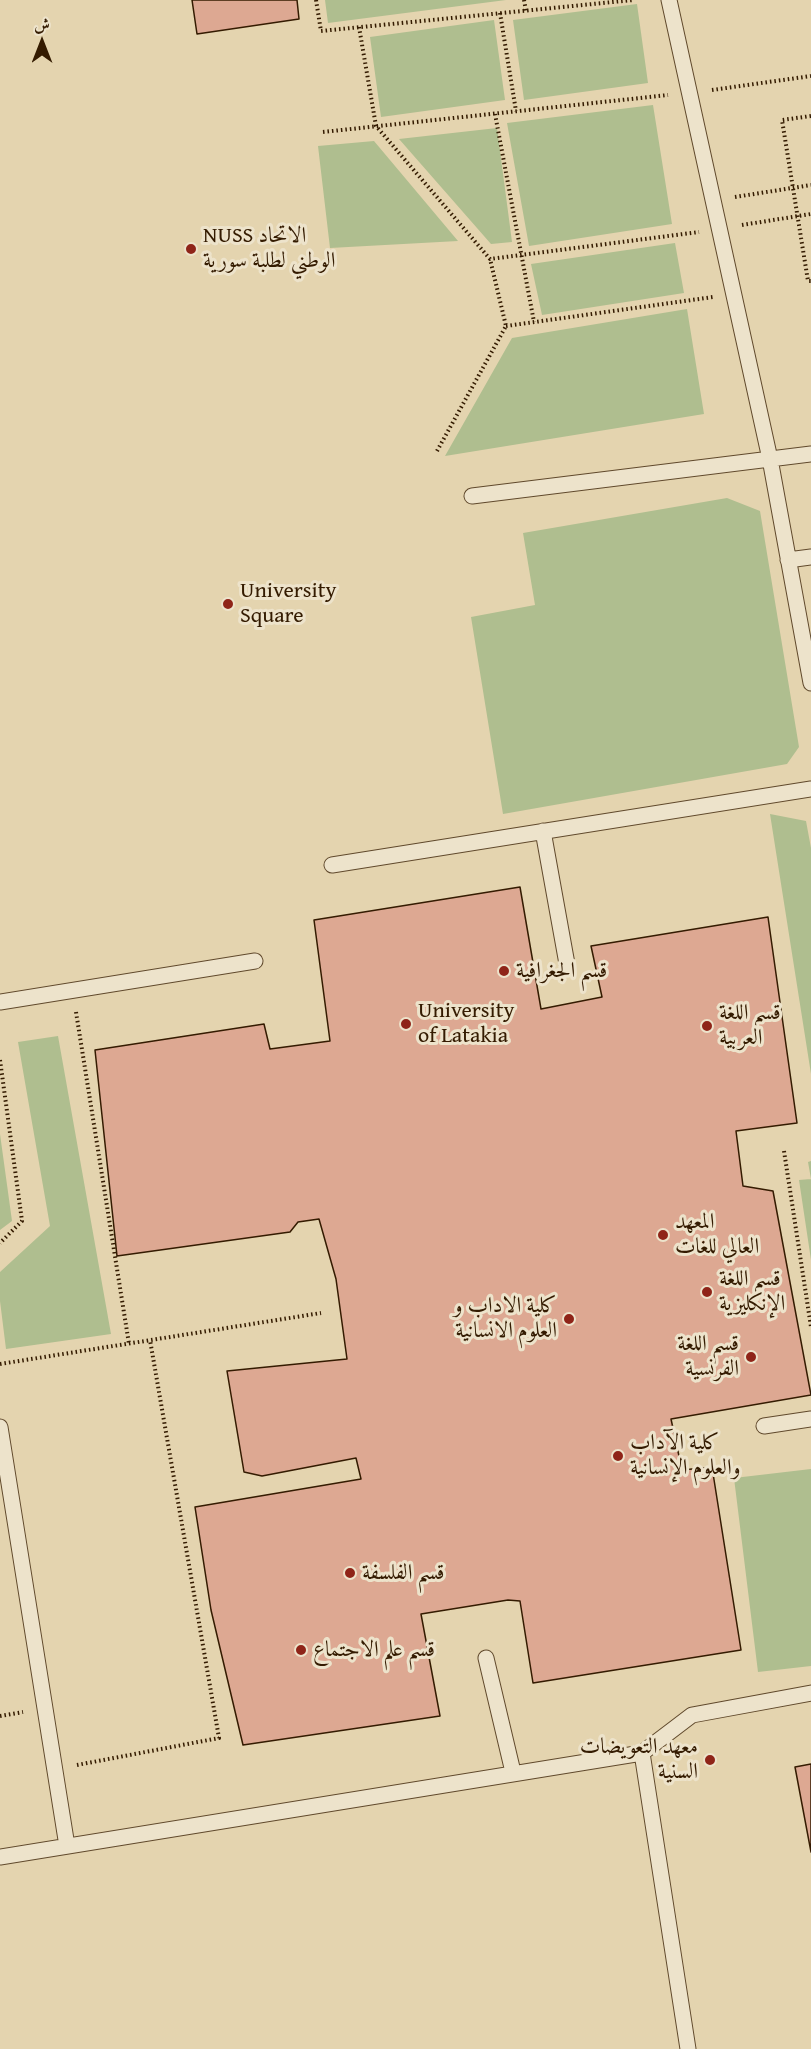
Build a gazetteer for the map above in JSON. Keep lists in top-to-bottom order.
{
  "places": [
    "NUSS الاتحاد الوطني لطلبة سورية",
    "University Square",
    "قسم الجغرافية",
    "University of Latakia",
    "قسم اللغة العربية",
    "المعهد العالي للغات",
    "قسم اللغة الإنكليزية",
    "كلية الاداب و العلوم الانسانية",
    "قسم اللغة الفرنسية",
    "كلية الآداب والعلوم الإنسانية",
    "قسم الفلسفة",
    "قسم علم الاجتماع",
    "معهد التعويضات السنية"
  ],
  "north": "top"
}
